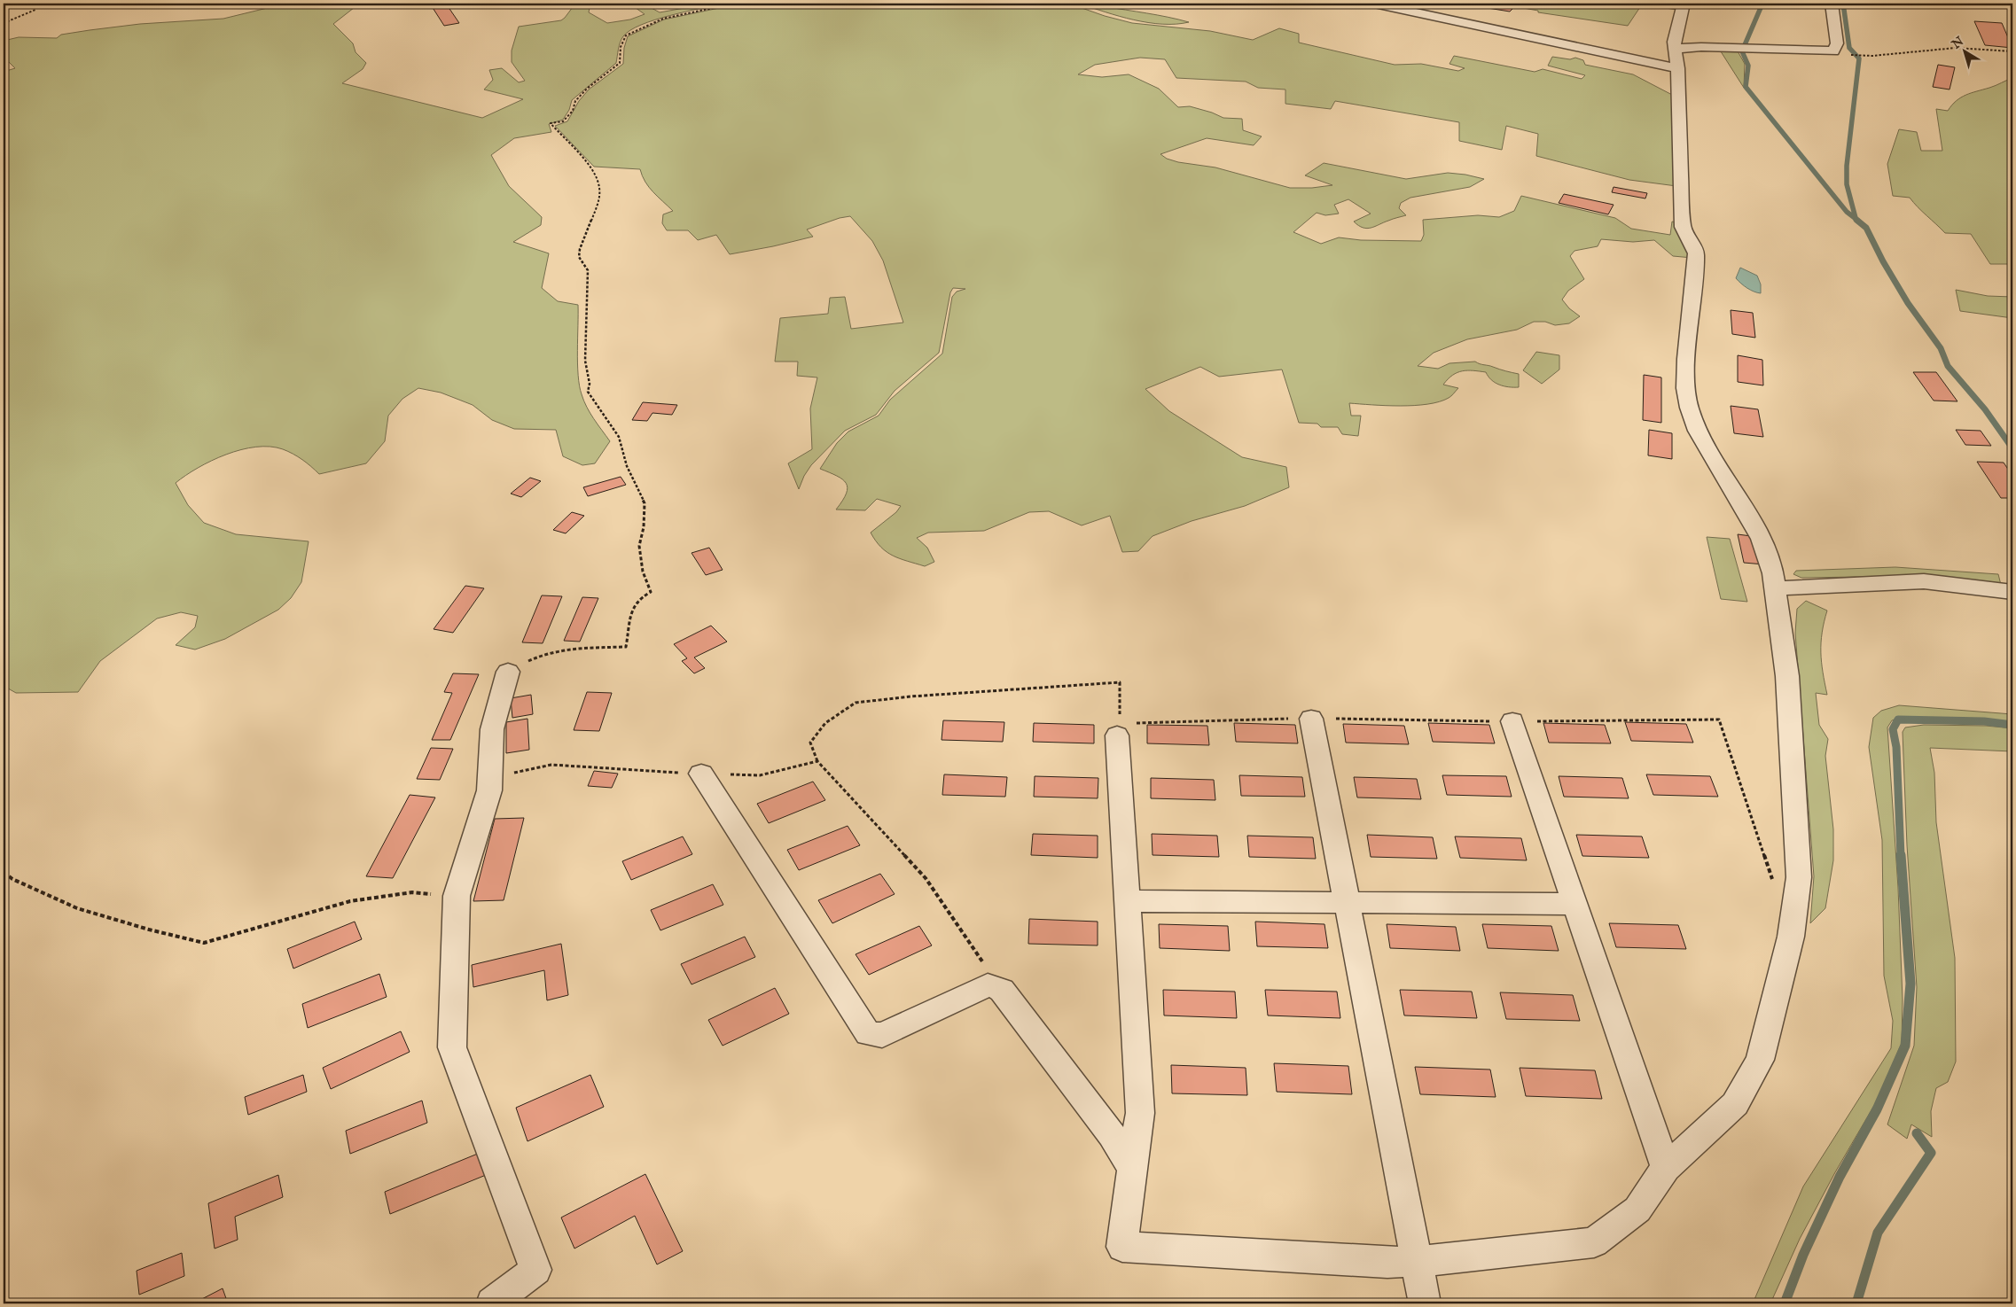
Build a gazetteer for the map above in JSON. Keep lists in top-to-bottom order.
{
  "north": "top left"
}
